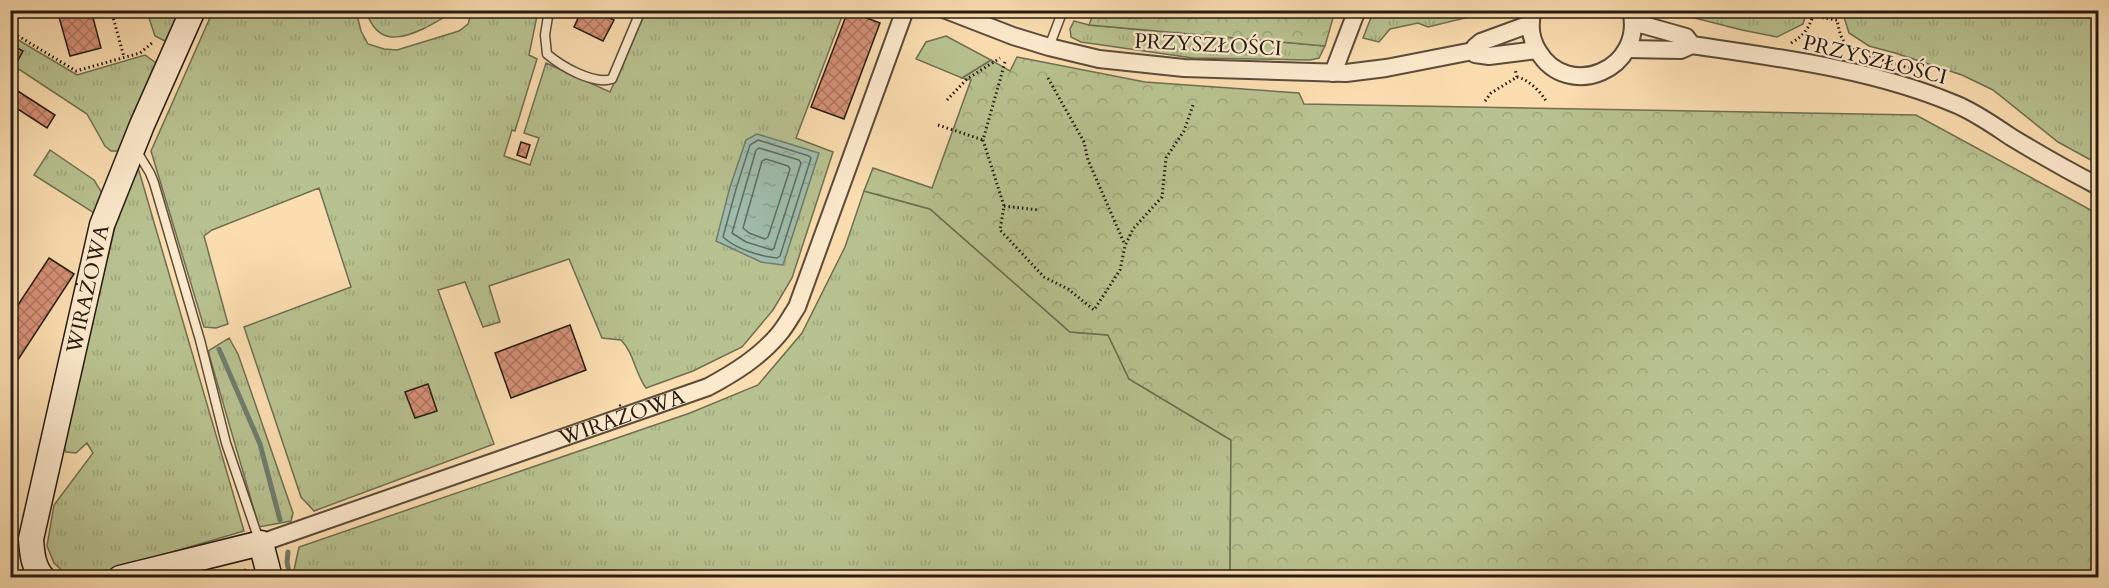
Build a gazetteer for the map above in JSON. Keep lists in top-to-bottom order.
{
  "streets": {
    "street": ["PRZYSZŁOŚCI", "WIRAŻOWA"]
  }
}
